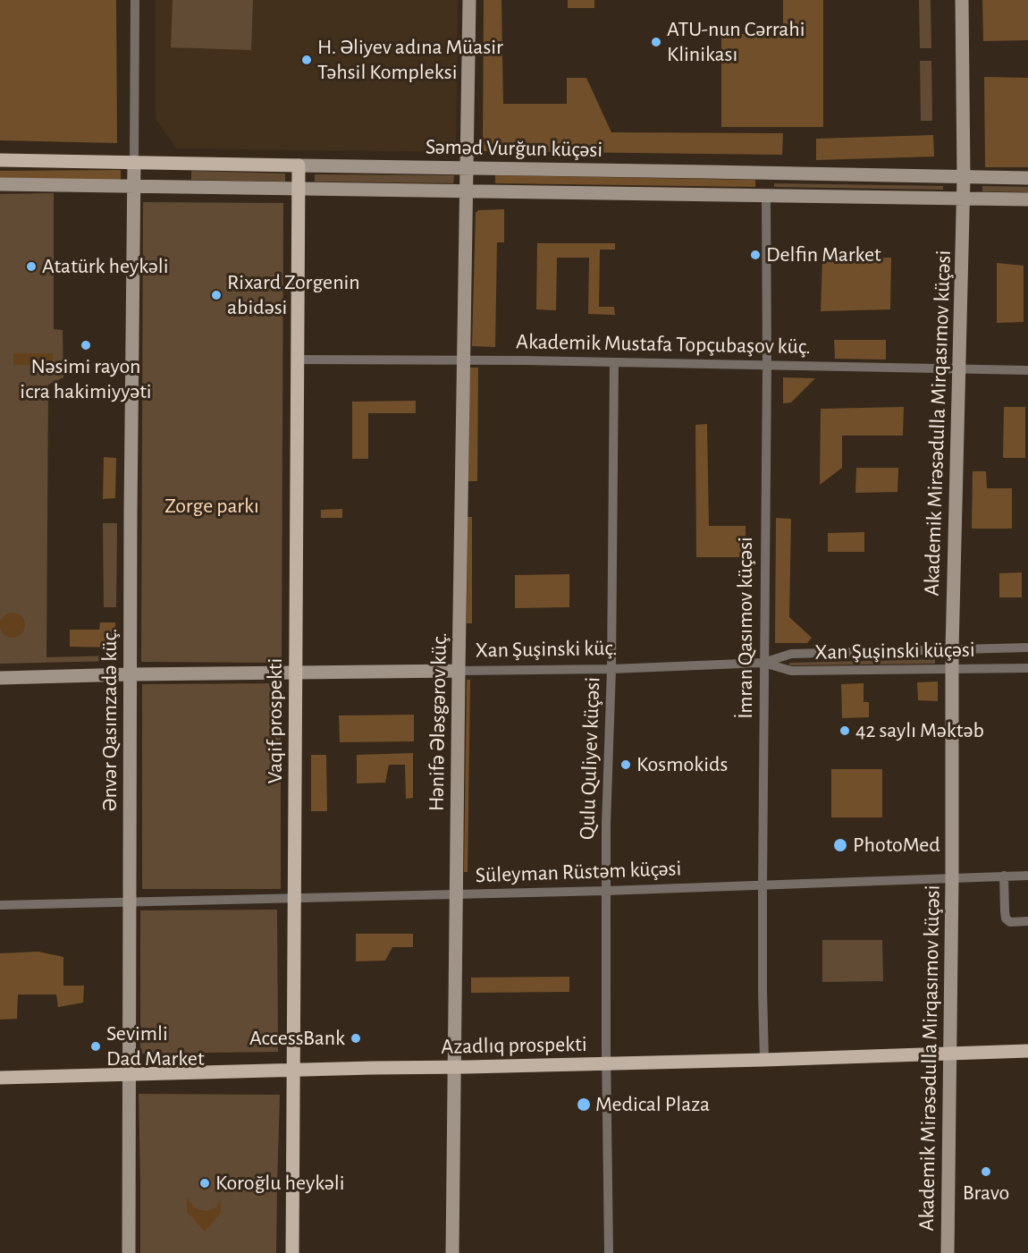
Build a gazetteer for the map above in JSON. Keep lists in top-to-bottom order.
{
  "streets": {
    "main road": ["Səməd Vurğun küçəsi", "Vaqif prospekti", "Azadlıq prospekti"],
    "street": [
      "Akademik Mustafa Topçubaşov küç.",
      "Akademik Mirəsədulla Mirqasımov küçəsi",
      "İmran Qasımov küçəsi",
      "Xan Şuşinski küç.",
      "Xan Şuşinski küçəsi",
      "Ənvər Qasımzadə küç.",
      "Hənifə Ələsgərov küç.",
      "Qulu Quliyev küçəsi",
      "Süleyman Rüstəm küçəsi"
    ]
  },
  "crossings": [
    ["Səməd Vurğun küçəsi", "Akademik Mirəsədulla Mirqasımov küçəsi"],
    ["Səməd Vurğun küçəsi", "İmran Qasımov küçəsi"],
    ["Səməd Vurğun küçəsi", "Ənvər Qasımzadə küç."],
    ["Səməd Vurğun küçəsi", "Vaqif prospekti"],
    ["Səməd Vurğun küçəsi", "Hənifə Ələsgərov küç."],
    ["Akademik Mustafa Topçubaşov küç.", "Akademik Mirəsədulla Mirqasımov küçəsi"],
    ["Akademik Mustafa Topçubaşov küç.", "İmran Qasımov küçəsi"],
    ["Akademik Mustafa Topçubaşov küç.", "Vaqif prospekti"],
    ["Akademik Mustafa Topçubaşov küç.", "Hənifə Ələsgərov küç."],
    ["Akademik Mustafa Topçubaşov küç.", "Qulu Quliyev küçəsi"],
    ["Akademik Mirəsədulla Mirqasımov küçəsi", "Xan Şuşinski küç."],
    ["Akademik Mirəsədulla Mirqasımov küçəsi", "Xan Şuşinski küçəsi"],
    ["Akademik Mirəsədulla Mirqasımov küçəsi", "Süleyman Rüstəm küçəsi"],
    ["Akademik Mirəsədulla Mirqasımov küçəsi", "Azadlıq prospekti"],
    ["İmran Qasımov küçəsi", "Xan Şuşinski küç."],
    ["İmran Qasımov küçəsi", "Xan Şuşinski küçəsi"],
    ["İmran Qasımov küçəsi", "Süleyman Rüstəm küçəsi"],
    ["İmran Qasımov küçəsi", "Azadlıq prospekti"],
    ["Xan Şuşinski küç.", "Xan Şuşinski küçəsi"],
    ["Xan Şuşinski küç.", "Ənvər Qasımzadə küç."],
    ["Xan Şuşinski küç.", "Vaqif prospekti"],
    ["Xan Şuşinski küç.", "Hənifə Ələsgərov küç."],
    ["Xan Şuşinski küç.", "Qulu Quliyev küçəsi"],
    ["Ənvər Qasımzadə küç.", "Süleyman Rüstəm küçəsi"],
    ["Ənvər Qasımzadə küç.", "Azadlıq prospekti"],
    ["Vaqif prospekti", "Süleyman Rüstəm küçəsi"],
    ["Vaqif prospekti", "Azadlıq prospekti"],
    ["Hənifə Ələsgərov küç.", "Süleyman Rüstəm küçəsi"],
    ["Hənifə Ələsgərov küç.", "Azadlıq prospekti"],
    ["Qulu Quliyev küçəsi", "Süleyman Rüstəm küçəsi"],
    ["Qulu Quliyev küçəsi", "Azadlıq prospekti"]
  ],
  "parks": ["Zorge parkı"],
  "places": [
    "ATU-nun Cərrahi Klinikası",
    "H. Əliyev adına Müasir Təhsil Kompleksi",
    "Delfin Market",
    "Atatürk heykəli",
    "Rixard Zorgenin abidəsi",
    "Nəsimi rayon icra hakimiyyəti",
    "42 saylı Məktəb",
    "Kosmokids",
    "PhotoMed",
    "AccessBank",
    "Sevimli Dad Market",
    "Medical Plaza",
    "Bravo",
    "Koroğlu heykəli"
  ]
}
